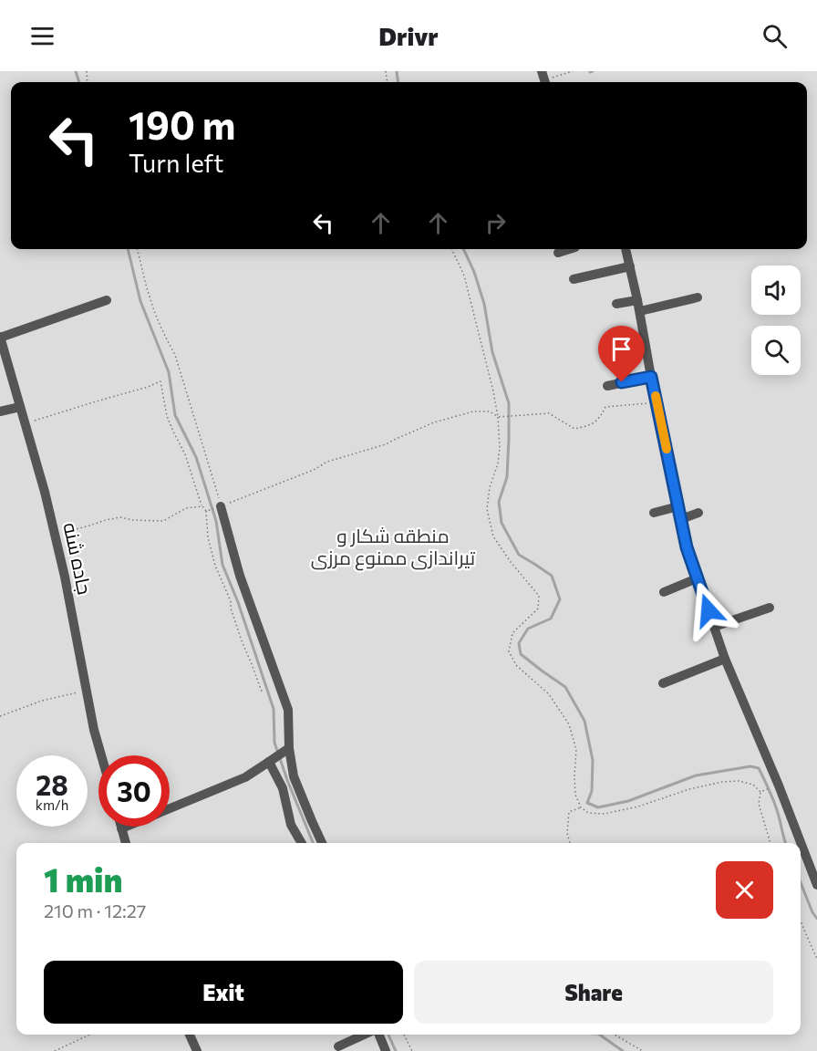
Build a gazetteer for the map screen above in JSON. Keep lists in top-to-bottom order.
{
  "streets": {
    "street": ["جاده شنه"]
  },
  "parks": ["منطقه شکار و تیراندازی ممنوع مرزی"],
  "page": {
    "header": "Drivr",
    "turn": ["190 m", "Turn left"],
    "speed": "28 km/h",
    "limit": "30",
    "heading": ["1 min", "210 m · 12:27"],
    "buttons": ["Exit", "Share"]
  }
}
